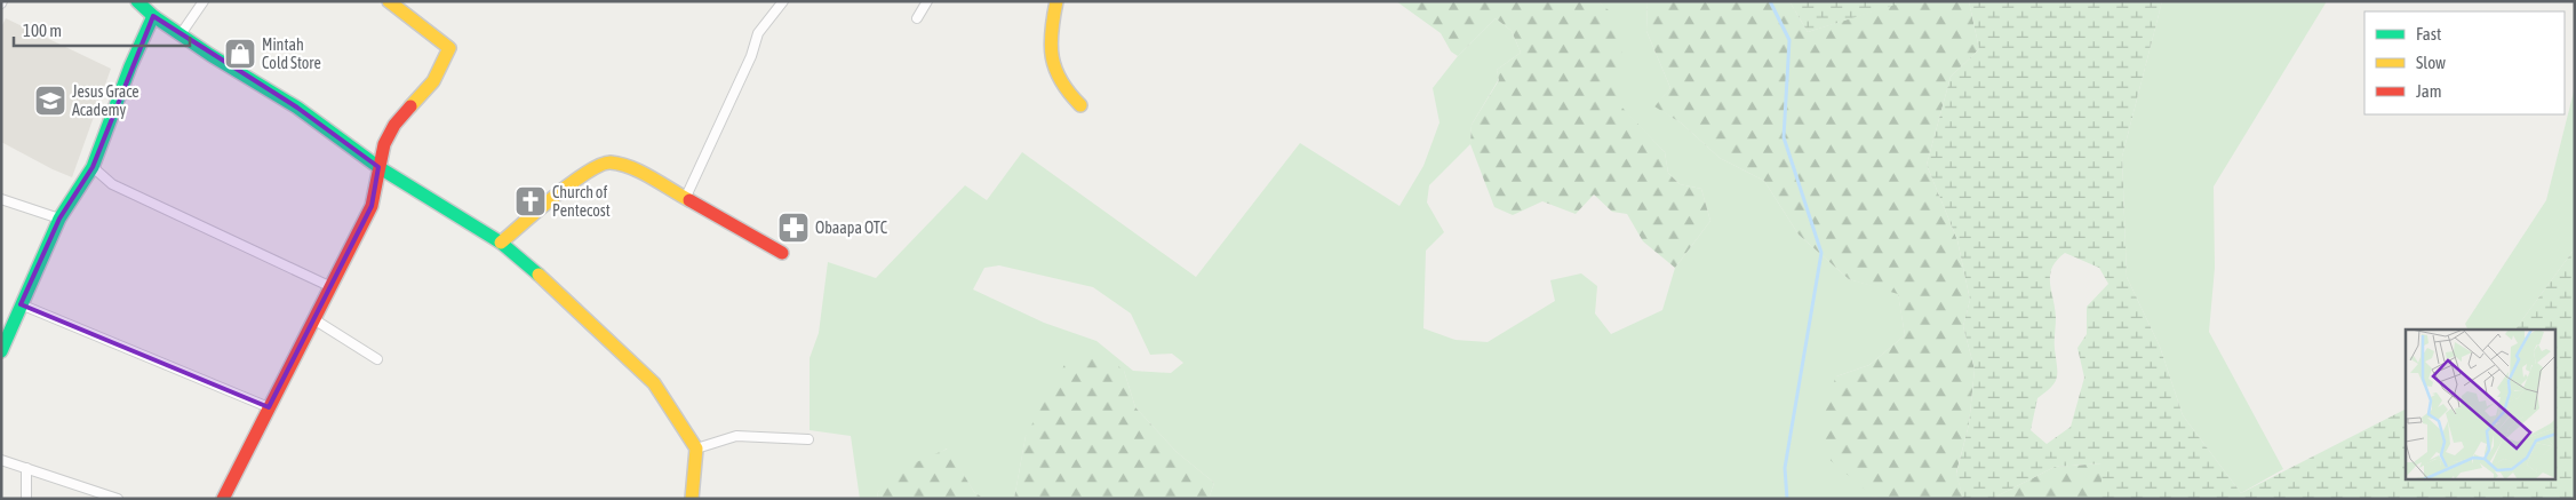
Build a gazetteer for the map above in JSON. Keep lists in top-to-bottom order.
{
  "places": {
    "shop": ["Mintah Cold Store"],
    "school or university": ["Jesus Grace Academy"],
    "church": ["Church of Pentecost"],
    "pharmacy": ["Obaapa OTC"]
  },
  "legend": ["Fast", "Slow", "Jam"],
  "scale_bar": "100 m"
}
